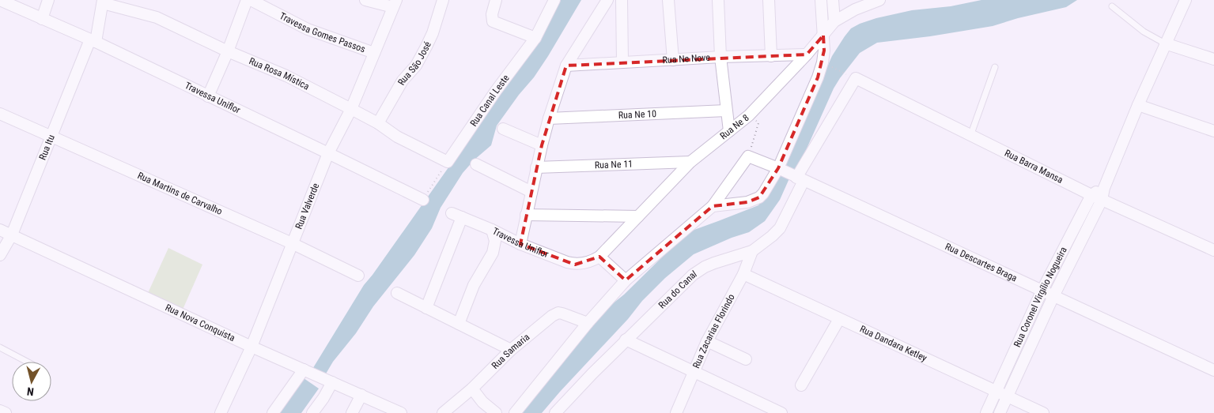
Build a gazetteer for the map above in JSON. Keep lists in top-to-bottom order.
{
  "streets": {
    "street": [
      "Travessa Gomes Passos",
      "Rua Ne Nove",
      "Rua São José",
      "Rua Rosa Mística",
      "Travessa Uniflor",
      "Rua Canal Leste",
      "Rua Ne 10",
      "Rua Ne 8",
      "Rua Itu",
      "Rua Ne 11",
      "Rua Barra Mansa",
      "Rua Martins de Carvalho",
      "Rua Valverde",
      "Rua Descartes Braga",
      "Rua do Canal",
      "Rua Coronel Virgílio Nogueira",
      "Rua Nova Conquista",
      "Rua Zacarias Florindo",
      "Rua Dandara Ketley",
      "Rua Samaria"
    ]
  },
  "crossings": [
    ["Travessa Gomes Passos", "Rua Valverde"],
    ["Rua Ne Nove", "Rua Ne 8"],
    ["Rua São José", "Rua Rosa Mística"],
    ["Rua Rosa Mística", "Rua Canal Leste"],
    ["Rua Rosa Mística", "Rua Itu"],
    ["Rua Rosa Mística", "Rua Valverde"],
    ["Travessa Uniflor", "Rua Ne 8"],
    ["Travessa Uniflor", "Rua Itu"],
    ["Travessa Uniflor", "Rua Valverde"],
    ["Rua Ne 8", "Rua Ne 11"],
    ["Rua Itu", "Rua Martins de Carvalho"],
    ["Rua Itu", "Rua Nova Conquista"],
    ["Rua Barra Mansa", "Rua do Canal"],
    ["Rua Barra Mansa", "Rua Coronel Virgílio Nogueira"],
    ["Rua Martins de Carvalho", "Rua Valverde"],
    ["Rua Valverde", "Rua Nova Conquista"],
    ["Rua Descartes Braga", "Rua do Canal"],
    ["Rua Descartes Braga", "Rua Coronel Virgílio Nogueira"],
    ["Rua do Canal", "Rua Zacarias Florindo"],
    ["Rua Coronel Virgílio Nogueira", "Rua Dandara Ketley"],
    ["Rua Zacarias Florindo", "Rua Dandara Ketley"]
  ],
  "north": "bottom"
}
